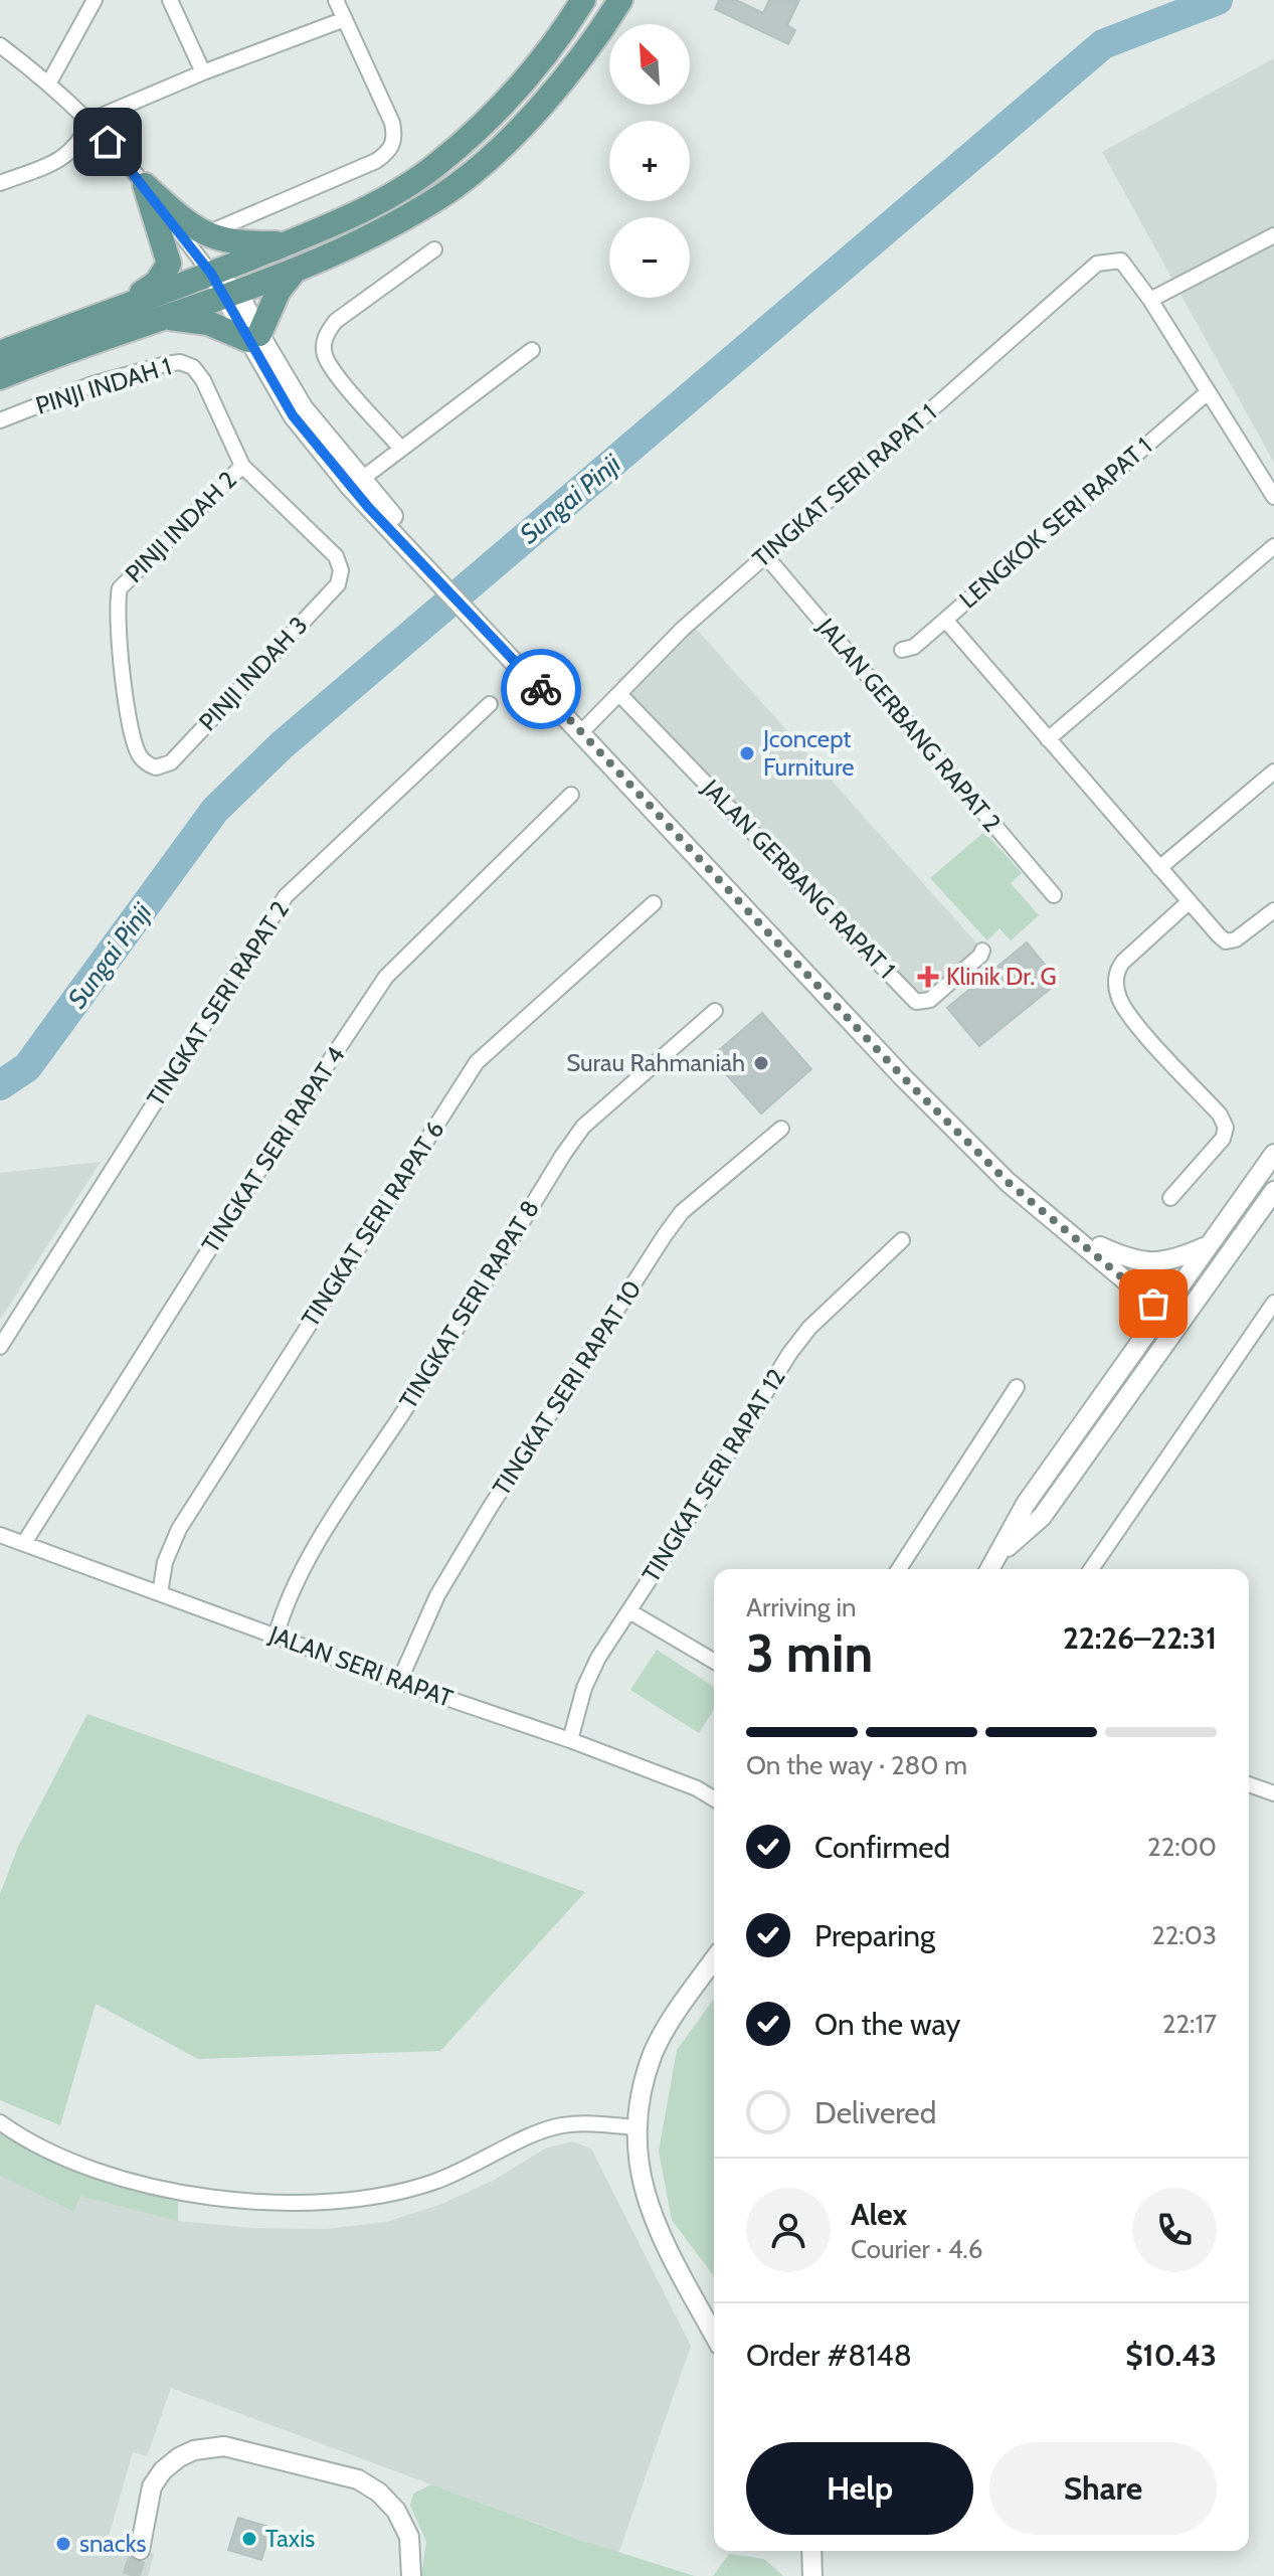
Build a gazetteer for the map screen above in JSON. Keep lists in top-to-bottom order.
{
  "streets": {
    "street": [
      "PINJI INDAH 1",
      "TINGKAT SERI RAPAT 1",
      "LENGKOK SERI RAPAT 1",
      "PINJI INDAH 2",
      "PINJI INDAH 3",
      "JALAN GERBANG RAPAT 2",
      "JALAN GERBANG RAPAT 1",
      "TINGKAT SERI RAPAT 2",
      "TINGKAT SERI RAPAT 4",
      "TINGKAT SERI RAPAT 6",
      "TINGKAT SERI RAPAT 8",
      "TINGKAT SERI RAPAT 10",
      "TINGKAT SERI RAPAT 12",
      "JALAN SERI RAPAT"
    ]
  },
  "crossings": [
    ["PINJI INDAH 1", "PINJI INDAH 2"],
    ["PINJI INDAH 1", "PINJI INDAH 3"],
    ["TINGKAT SERI RAPAT 1", "JALAN GERBANG RAPAT 2"],
    ["TINGKAT SERI RAPAT 1", "JALAN GERBANG RAPAT 1"],
    ["PINJI INDAH 2", "PINJI INDAH 3"],
    ["TINGKAT SERI RAPAT 4", "JALAN SERI RAPAT"],
    ["TINGKAT SERI RAPAT 6", "JALAN SERI RAPAT"],
    ["TINGKAT SERI RAPAT 8", "JALAN SERI RAPAT"],
    ["TINGKAT SERI RAPAT 10", "JALAN SERI RAPAT"],
    ["TINGKAT SERI RAPAT 12", "JALAN SERI RAPAT"]
  ],
  "water": ["Sungai Pinji"],
  "places": {
    "other": [
      "Jconcept Furniture",
      "Surau Rahmaniah",
      "Taxis",
      "snacks"
    ],
    "health": ["Klinik Dr. G"]
  },
  "north": "top left",
  "page": {
    "map_buttons": ["+", "−"],
    "heading": ["3 min", "Arriving in", "22:26–22:31"],
    "panel": [
      "Alex",
      "Courier · 4.6",
      "Order #8148",
      "$10.43"
    ],
    "bar": "On the way · 280 m",
    "list": [
      ["Confirmed", "22:00"],
      ["Preparing", "22:03"],
      ["On the way", "22:17"],
      "Delivered"
    ],
    "buttons": ["Help", "Share"]
  }
}
